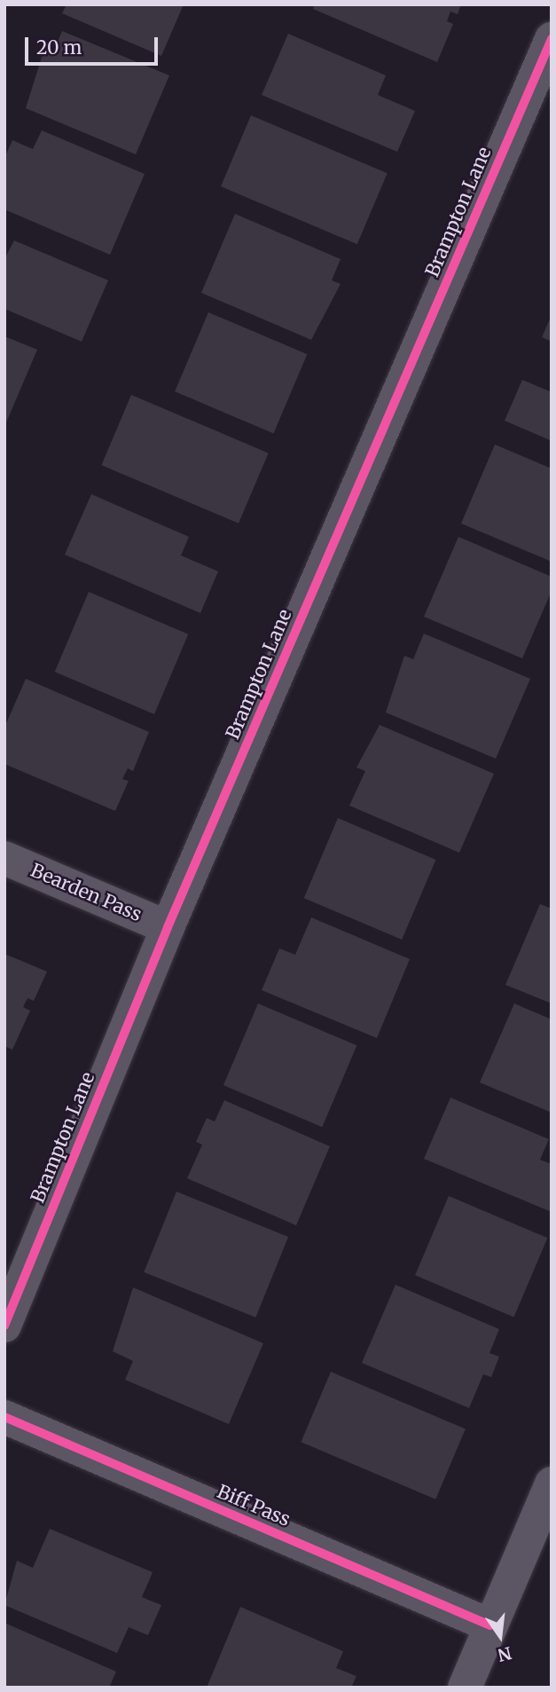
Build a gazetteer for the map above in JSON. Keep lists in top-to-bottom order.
{
  "streets": {
    "street": ["Brampton Lane", "Bearden Pass", "Biff Pass"]
  },
  "crossings": [
    ["Brampton Lane", "Bearden Pass"]
  ],
  "scale_bar": "20 m",
  "north": "bottom"
}
